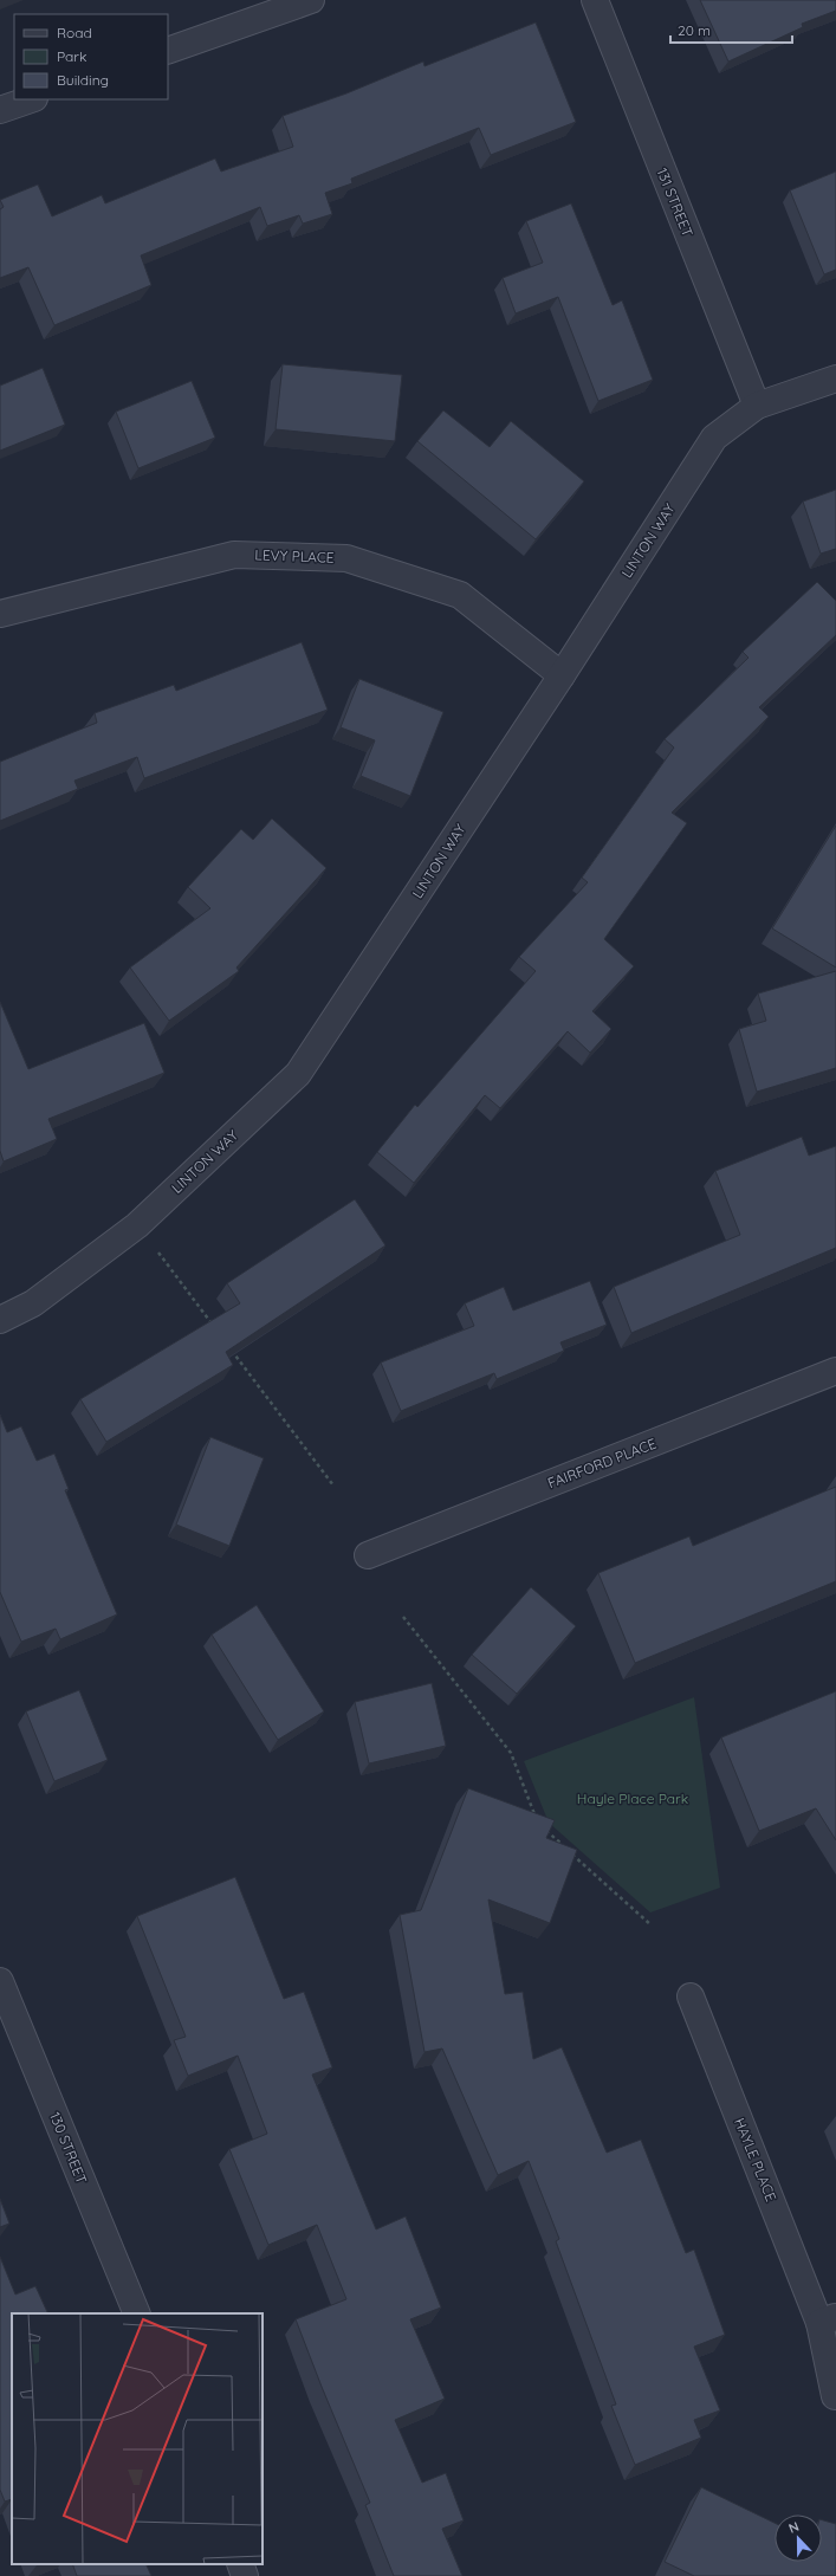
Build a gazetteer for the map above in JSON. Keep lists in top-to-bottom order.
{
  "streets": {
    "street": [
      "131 STREET",
      "LINTON WAY",
      "LEVY PLACE",
      "FAIRFORD PLACE",
      "130 STREET",
      "HAYLE PLACE"
    ]
  },
  "crossings": [
    ["131 STREET", "LINTON WAY"],
    ["LINTON WAY", "LEVY PLACE"]
  ],
  "parks": ["Hayle Place Park"],
  "legend": ["Road", "Park", "Building"],
  "scale_bar": "20 m",
  "north": "top"
}
